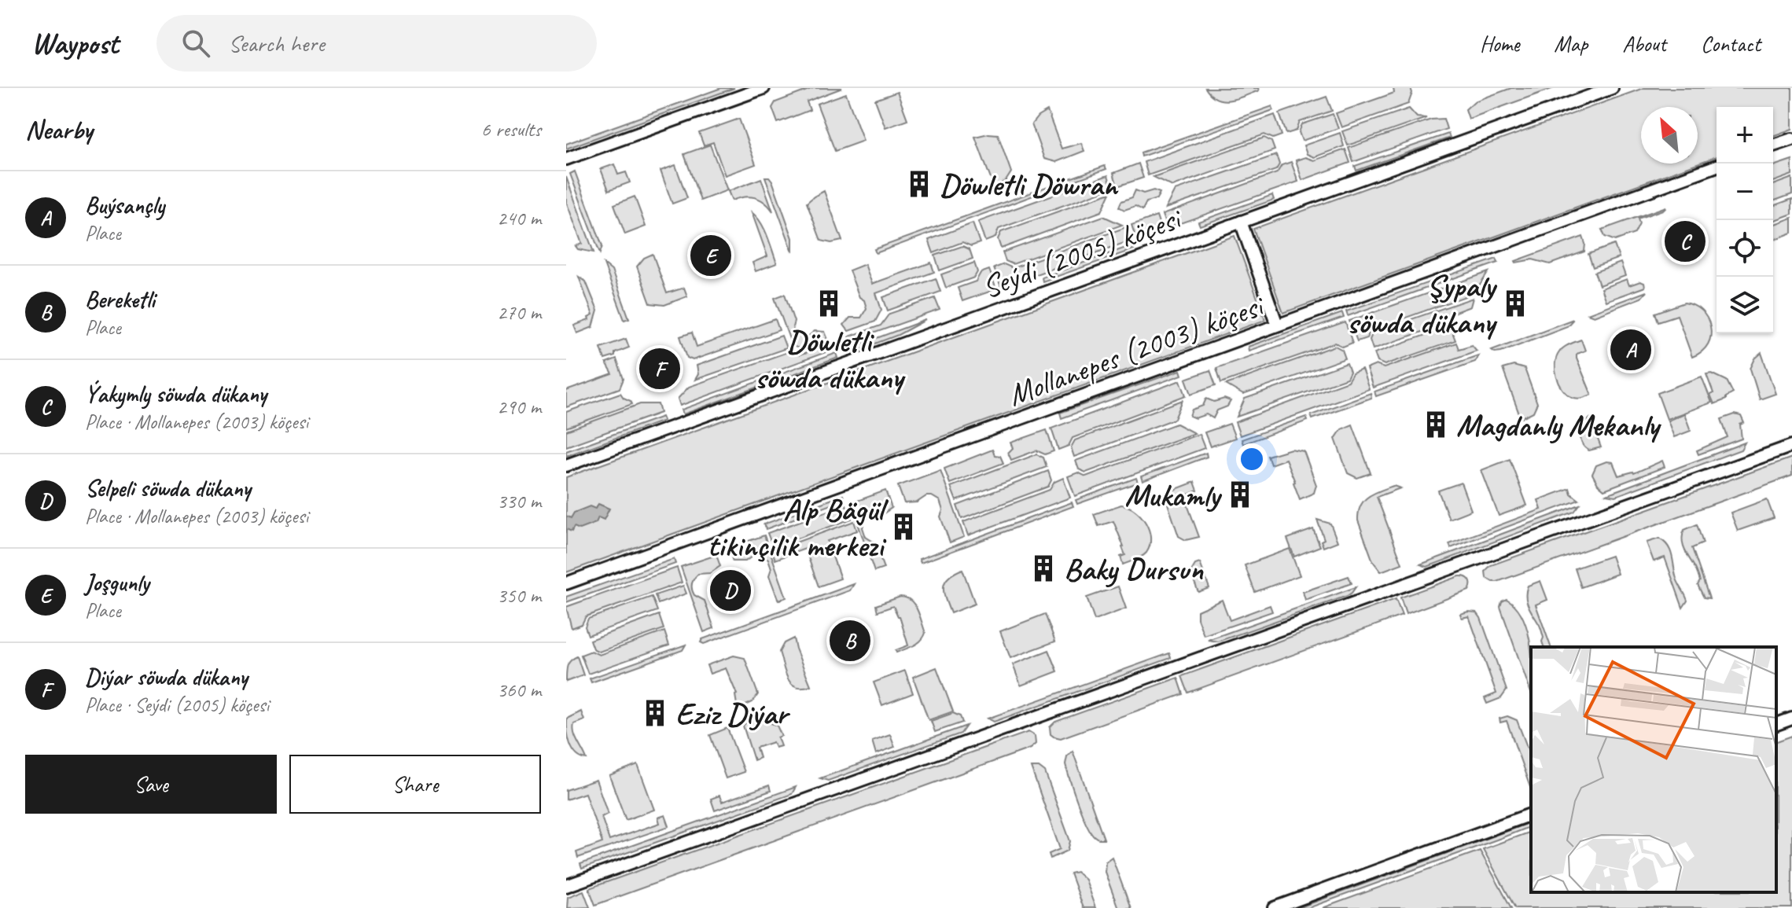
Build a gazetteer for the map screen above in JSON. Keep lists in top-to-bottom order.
{
  "streets": {
    "street": ["Seýdi (2005) köçesi", "Mollanepes (2003) köçesi"]
  },
  "places": {
    "building": [
      "Döwletli Döwran",
      "Döwletli söwda dükany",
      "Şypaly söwda dükany",
      "Magdanly Mekanly",
      "Mukamly",
      "Alp Bägül tikinçilik merkezi",
      "Baky Dursun",
      "Eziz Diýar"
    ]
  },
  "north": "top left",
  "page": {
    "header": "Waypost",
    "search": "Search here",
    "nav": [
      "Home",
      "Map",
      "About",
      "Contact"
    ],
    "heading": ["Nearby", "6 results"],
    "map_buttons": ["+", "−"],
    "list": [
      {
        "mark": "A",
        "name": "Buýsançly",
        "note": "Place",
        "value": "240 m"
      },
      {
        "mark": "B",
        "name": "Bereketli",
        "note": "Place",
        "value": "270 m"
      },
      {
        "mark": "C",
        "name": "Ýakymly söwda dükany",
        "note": "Place · Mollanepes (2003) köçesi",
        "value": "290 m"
      },
      {
        "mark": "D",
        "name": "Selpeli söwda dükany",
        "note": "Place · Mollanepes (2003) köçesi",
        "value": "330 m"
      },
      {
        "mark": "E",
        "name": "Joşgunly",
        "note": "Place",
        "value": "350 m"
      },
      {
        "mark": "F",
        "name": "Diýar söwda dükany",
        "note": "Place · Seýdi (2005) köçesi",
        "value": "360 m"
      }
    ],
    "pins": [
      "C",
      "E",
      "A",
      "F",
      "D",
      "B"
    ],
    "buttons": ["Save", "Share"]
  }
}
